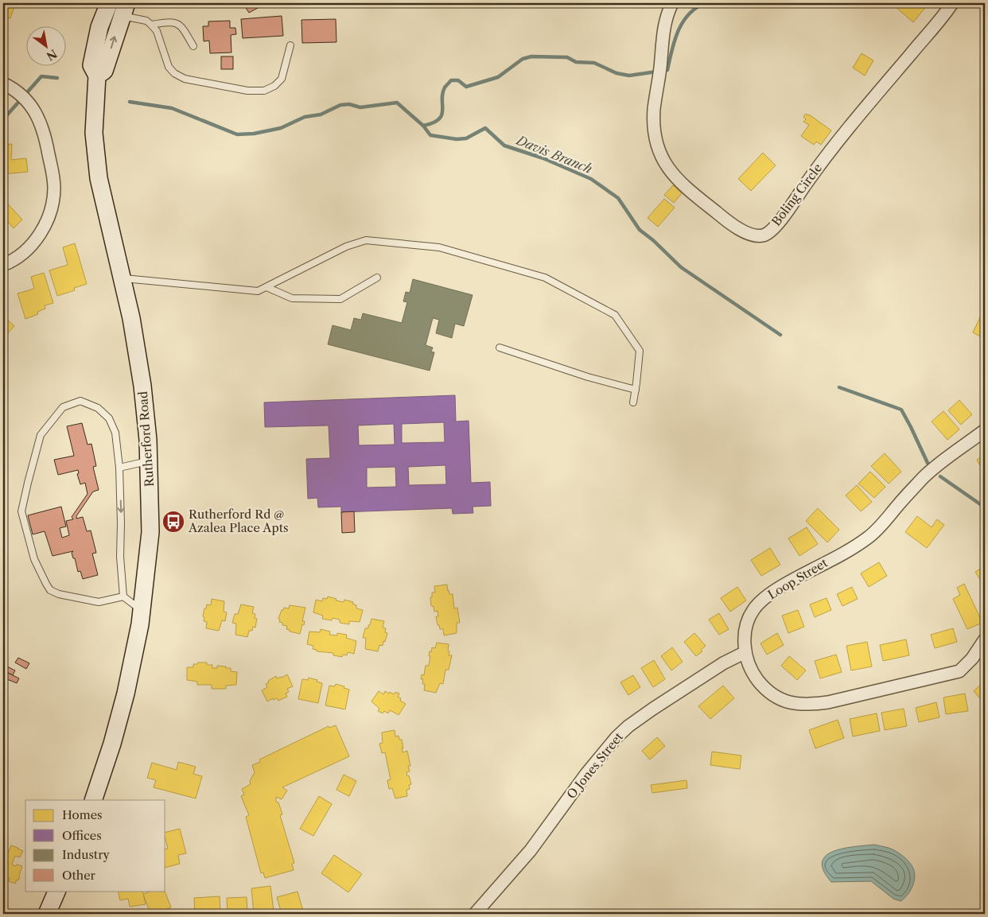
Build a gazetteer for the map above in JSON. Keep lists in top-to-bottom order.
{
  "streets": {
    "street": [
      "Boling Circle",
      "Rutherford Road",
      "Loop Street",
      "O Jones Street"
    ]
  },
  "crossings": [
    ["Loop Street", "O Jones Street"]
  ],
  "water": ["Davis Branch"],
  "places": {
    "bus stop": ["Rutherford Rd @ Azalea Place Apts"]
  },
  "legend": [
    "Homes",
    "Offices",
    "Industry",
    "Other"
  ],
  "north": "bottom right"
}
